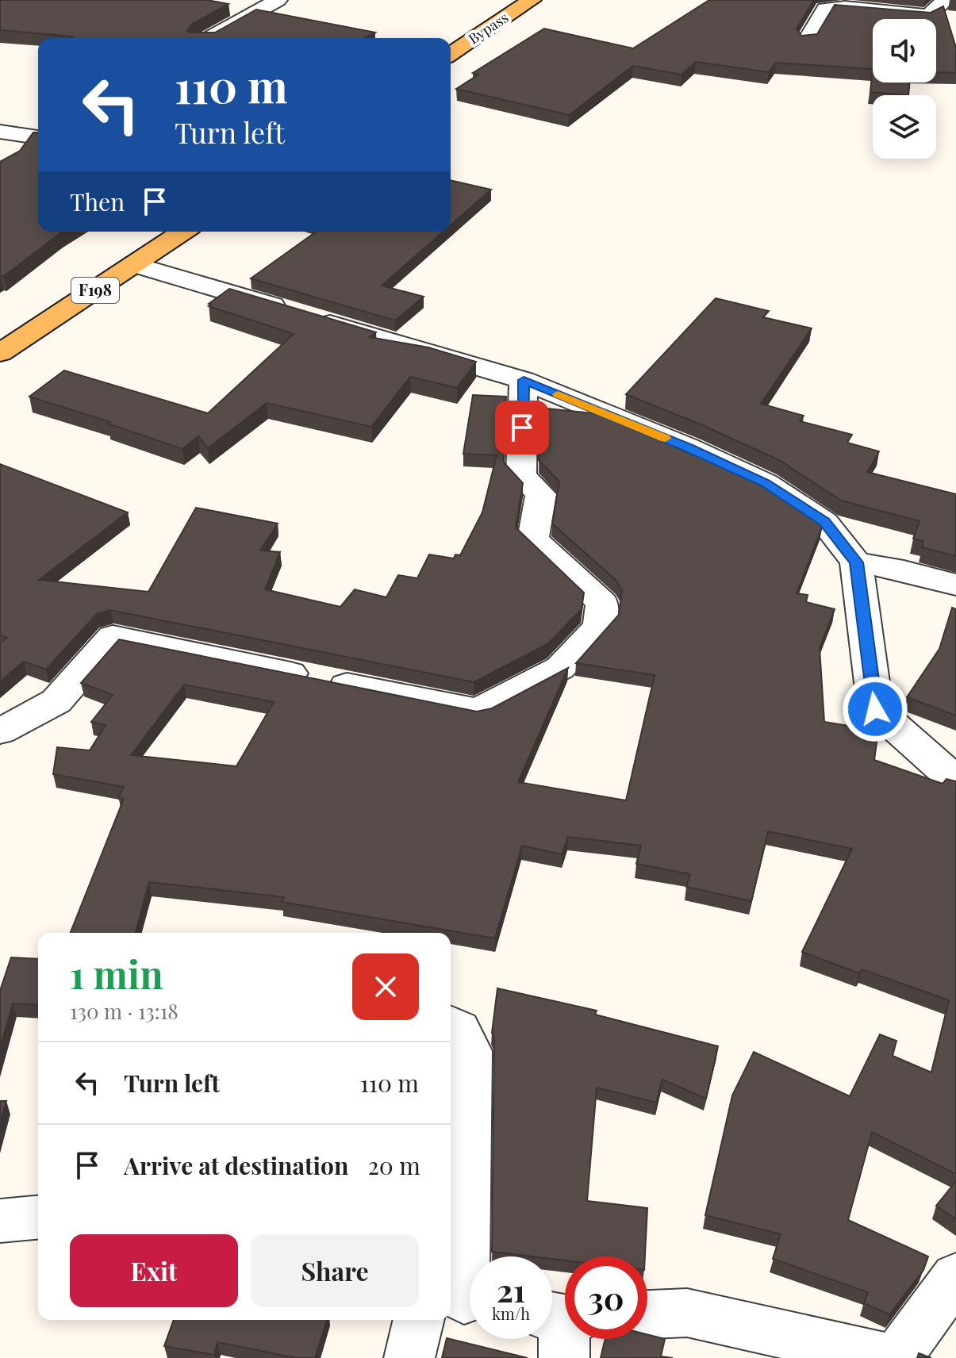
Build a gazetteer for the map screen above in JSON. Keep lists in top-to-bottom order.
{
  "streets": {
    "main road": ["Bypass", "F198"]
  },
  "page": {
    "turn": ["110 m", "Turn left"],
    "then": "Then",
    "heading": ["1 min", "130 m · 13:18"],
    "list": [
      {
        "name": "Turn left",
        "value": "110 m"
      },
      {
        "name": "Arrive at destination",
        "value": "20 m"
      }
    ],
    "buttons": ["Exit", "Share"],
    "speed": "21 km/h",
    "limit": "30"
  }
}
